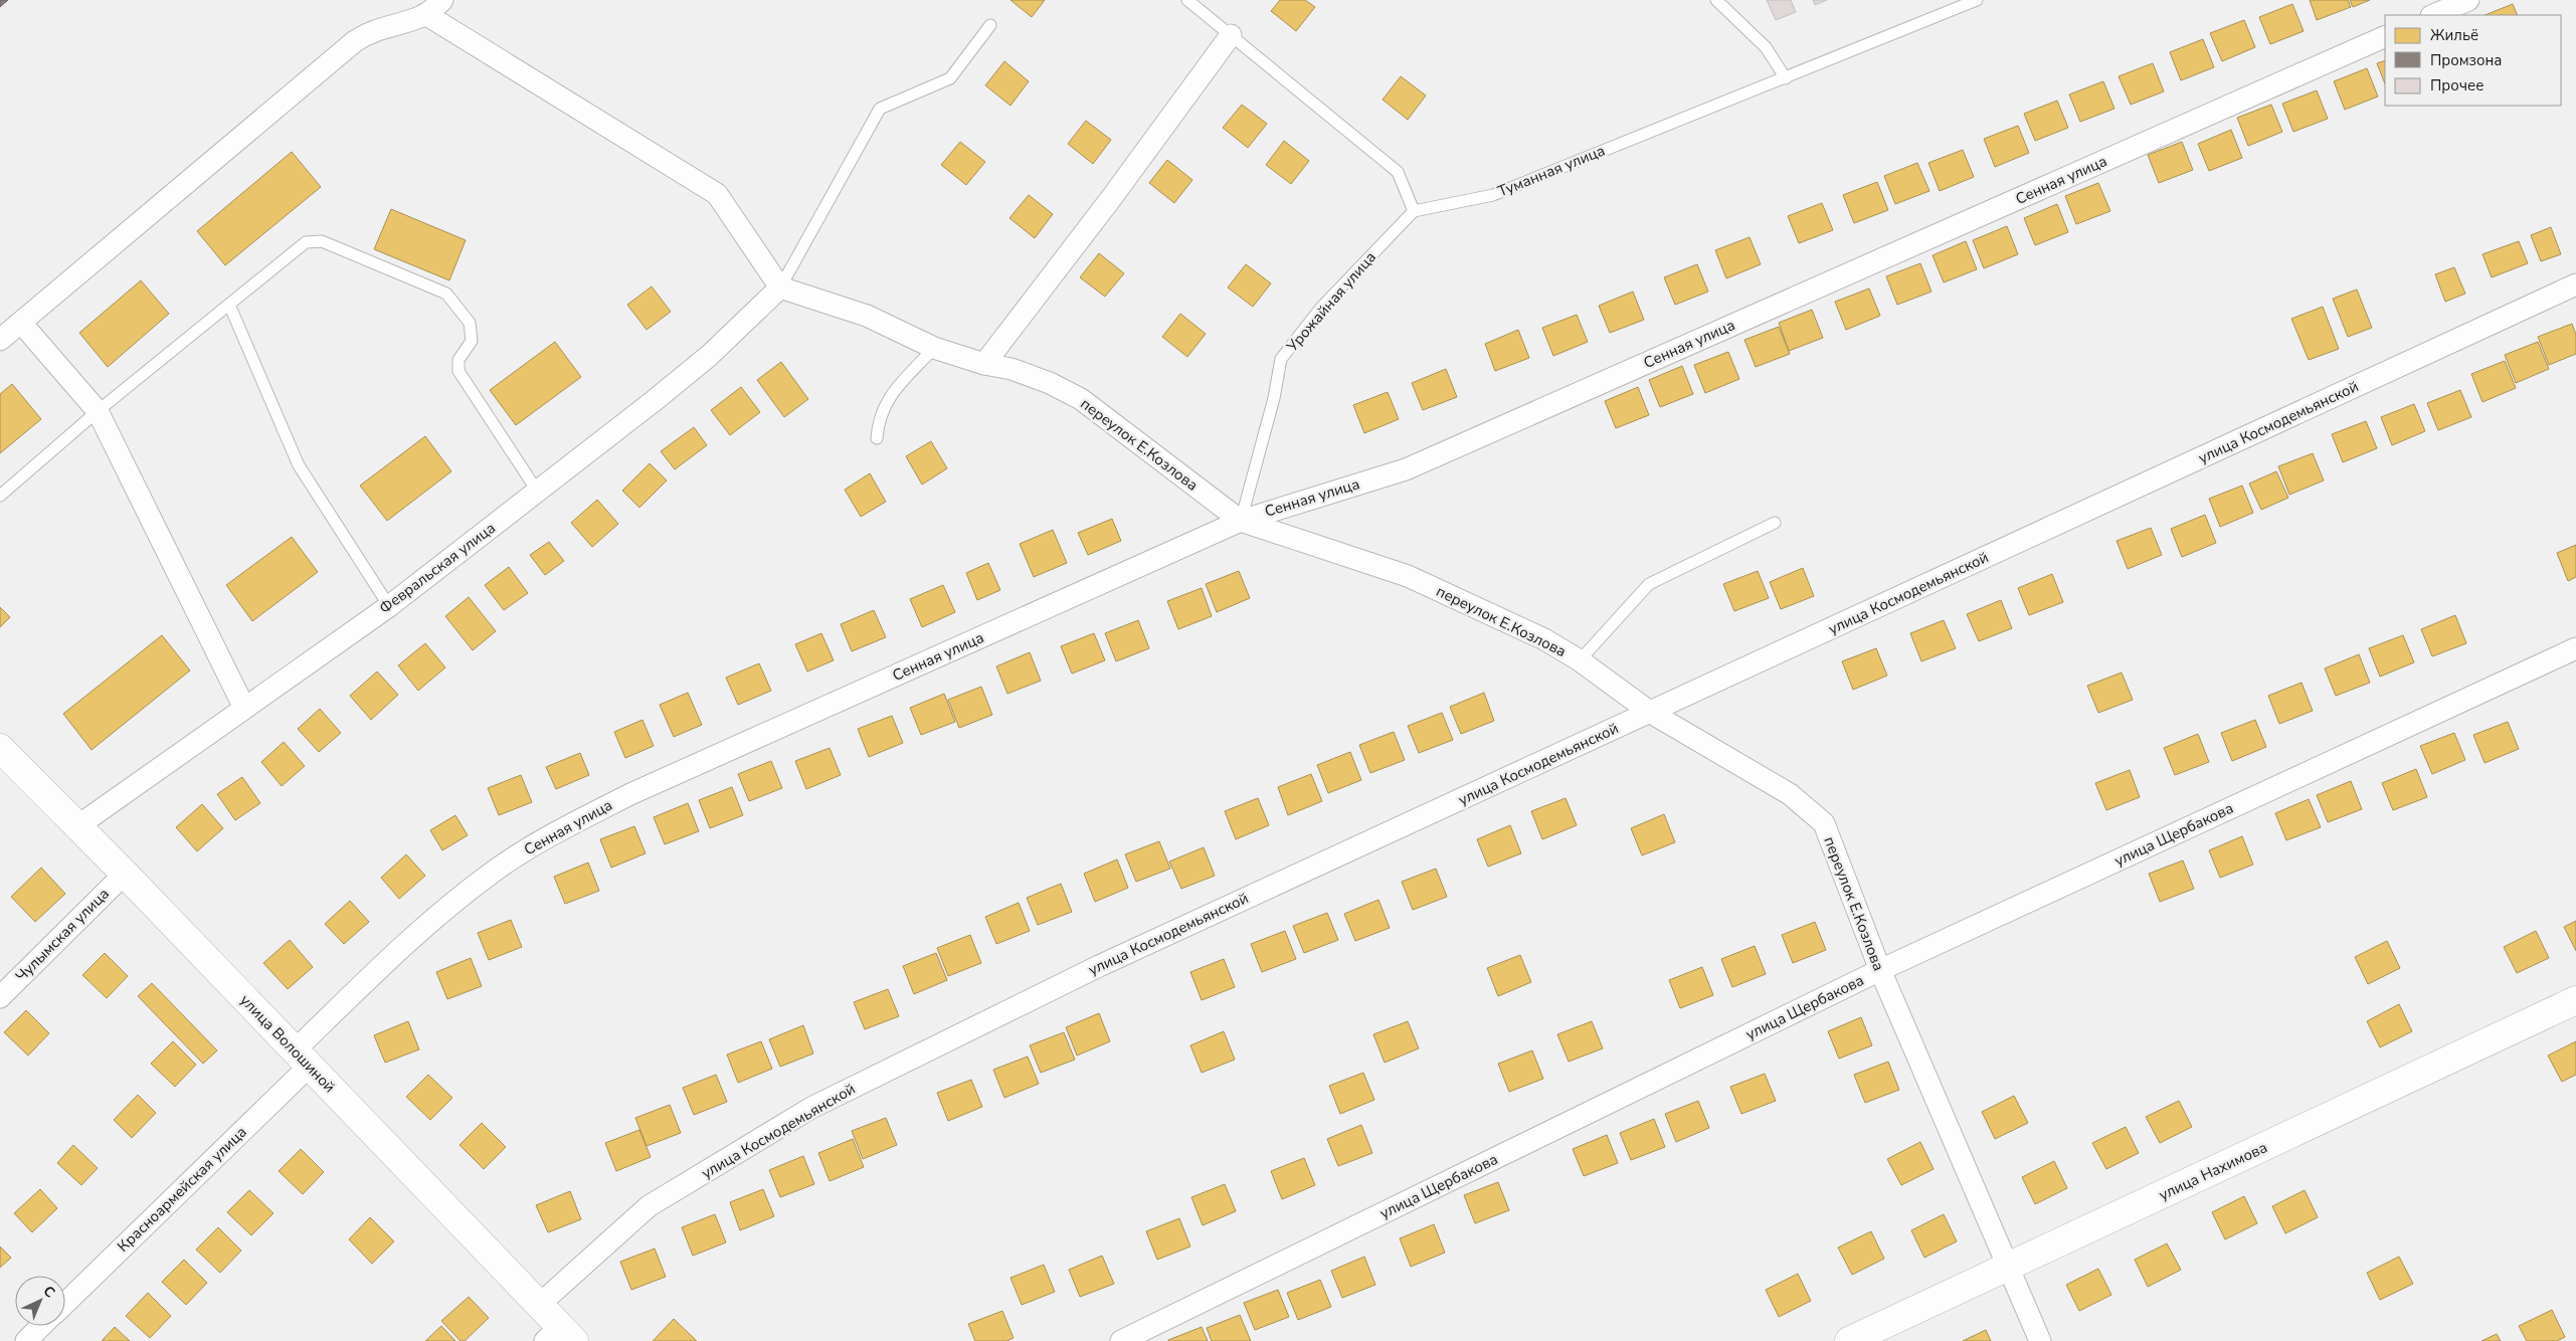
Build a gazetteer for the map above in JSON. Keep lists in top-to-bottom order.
{
  "streets": {
    "main road": ["улица Волошиной", "улица Нахимова"],
    "street": [
      "Сенная улица",
      "улица Космодемьянской",
      "переулок Е.Козлова",
      "Февральская улица",
      "улица Щербакова",
      "Чулымская улица",
      "Красноармейская улица"
    ],
    "lane": ["Туманная улица", "Урожайная улица"]
  },
  "crossings": [
    ["Туманная улица", "Урожайная улица"],
    ["Сенная улица", "Урожайная улица"],
    ["Сенная улица", "переулок Е.Козлова"],
    ["Сенная улица", "улица Волошиной"],
    ["Сенная улица", "Красноармейская улица"],
    ["Урожайная улица", "переулок Е.Козлова"],
    ["улица Космодемьянской", "переулок Е.Козлова"],
    ["улица Космодемьянской", "улица Волошиной"],
    ["переулок Е.Козлова", "Февральская улица"],
    ["переулок Е.Козлова", "улица Щербакова"],
    ["переулок Е.Козлова", "улица Нахимова"],
    ["Февральская улица", "улица Волошиной"],
    ["Чулымская улица", "улица Волошиной"],
    ["улица Волошиной", "Красноармейская улица"]
  ],
  "legend": ["Жильё", "Промзона", "Прочее"],
  "north": "top right"
}
